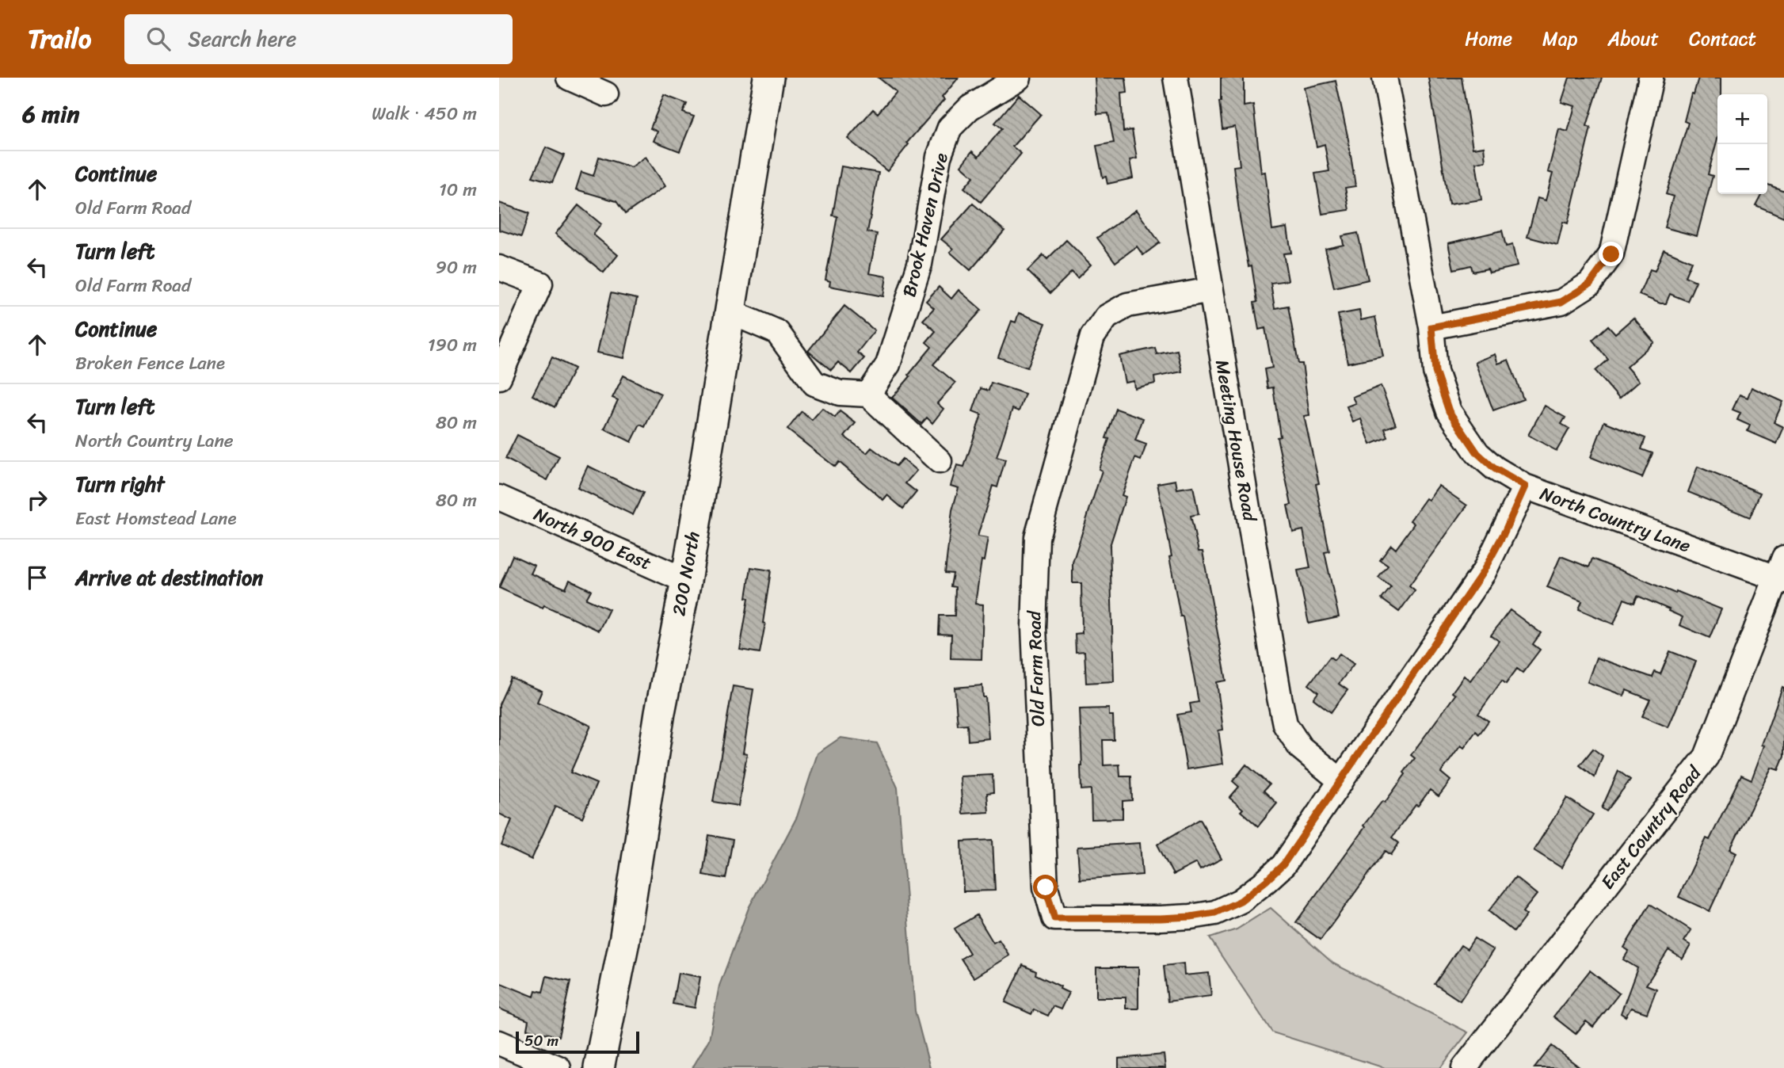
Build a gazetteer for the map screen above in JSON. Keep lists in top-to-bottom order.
{
  "streets": {
    "main road": ["200 North"],
    "street": [
      "Brook Haven Drive",
      "Meeting House Road",
      "North Country Lane",
      "North 900 East",
      "Old Farm Road",
      "East Country Road"
    ]
  },
  "crossings": [
    ["Meeting House Road", "Old Farm Road"],
    ["North Country Lane", "East Country Road"],
    ["North 900 East", "200 North"]
  ],
  "scale_bar": "50 m",
  "page": {
    "header": "Trailo",
    "search": "Search here",
    "nav": [
      "Home",
      "Map",
      "About",
      "Contact"
    ],
    "heading": ["6 min", "Walk · 450 m"],
    "map_buttons": ["+", "−"],
    "list": [
      ["Continue", "Old Farm Road", "10 m"],
      ["Turn left", "Old Farm Road", "90 m"],
      ["Continue", "Broken Fence Lane", "190 m"],
      ["Turn left", "North Country Lane", "80 m"],
      ["Turn right", "East Homstead Lane", "80 m"],
      "Arrive at destination"
    ],
    "scale": "50 m"
  }
}
